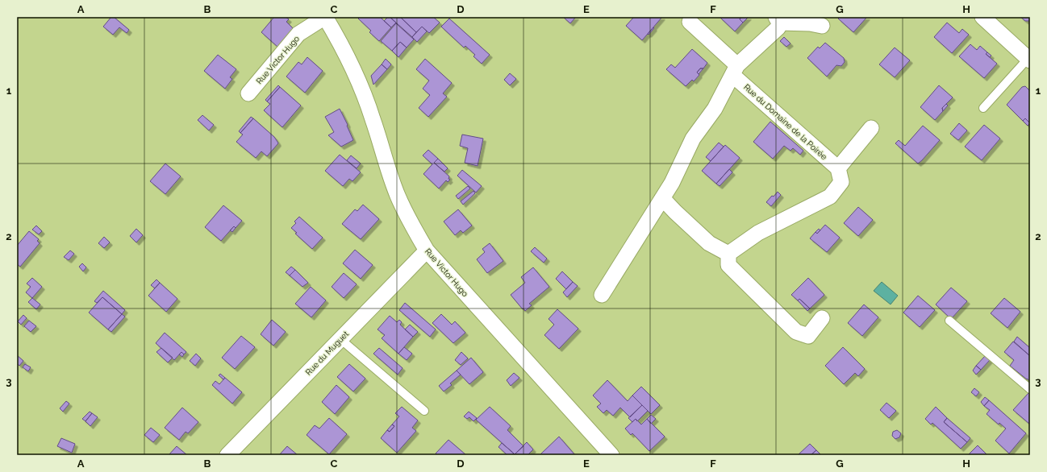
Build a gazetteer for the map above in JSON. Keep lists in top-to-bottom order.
{
  "streets": {
    "street": ["Rue Victor Hugo", "Rue du Domaine de la Poirée", "Rue du Muguet"]
  },
  "crossings": [
    ["Rue Victor Hugo", "Rue du Muguet"]
  ],
  "grid": {
    "columns": [
      "A",
      "B",
      "C",
      "D",
      "E",
      "F",
      "G",
      "H"
    ],
    "rows": ["1", "2", "3"]
  }
}
